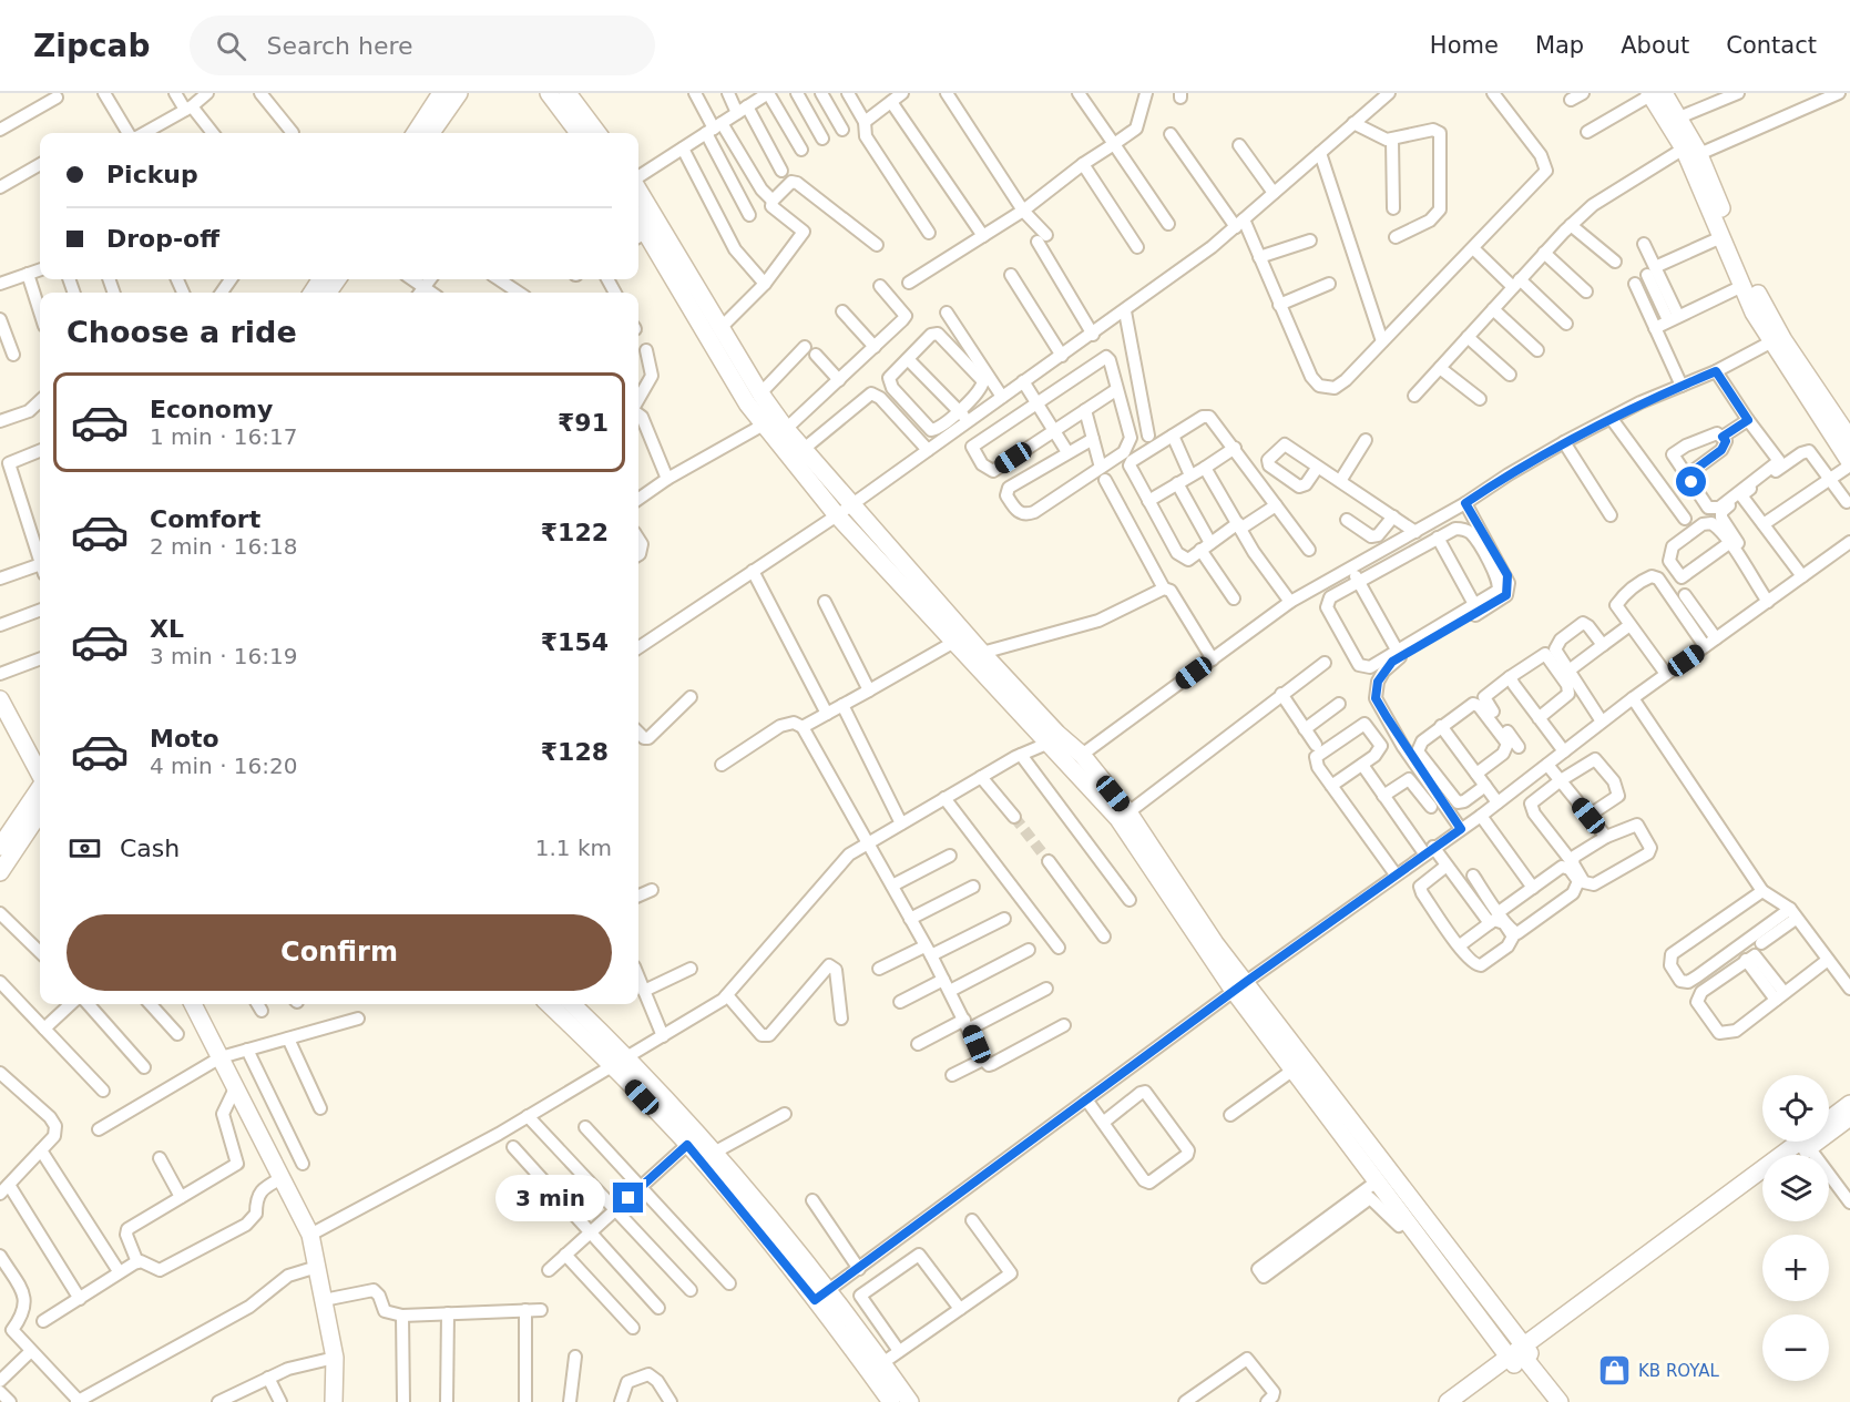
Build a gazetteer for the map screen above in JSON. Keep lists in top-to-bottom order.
{
  "places": {
    "shop": ["KB ROYAL"]
  },
  "page": {
    "header": "Zipcab",
    "search": "Search here",
    "nav": [
      "Home",
      "Map",
      "About",
      "Contact"
    ],
    "banner": ["Pickup", "Drop-off"],
    "heading": "Choose a ride",
    "list": [
      {
        "name": "Economy",
        "note": "1 min · 16:17",
        "value": "₹91"
      },
      {
        "name": "Comfort",
        "note": "2 min · 16:18",
        "value": "₹122"
      },
      {
        "name": "XL",
        "note": "3 min · 16:19",
        "value": "₹154"
      },
      {
        "name": "Moto",
        "note": "4 min · 16:20",
        "value": "₹128"
      }
    ],
    "pay": ["Cash", "1.1 km"],
    "buttons": "Confirm",
    "map_buttons": ["+", "−"],
    "bubble": "3 min"
  }
}
